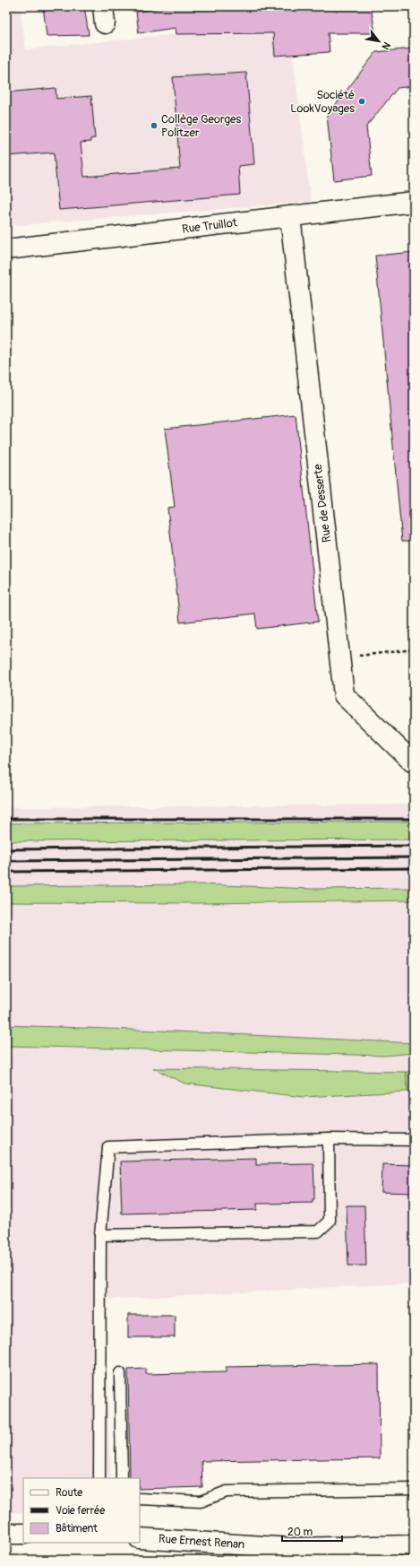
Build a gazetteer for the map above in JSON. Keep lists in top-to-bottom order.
{
  "streets": {
    "street": ["Rue Truillot", "Rue de Desserte", "Rue Ernest Renan"]
  },
  "crossings": [
    ["Rue Truillot", "Rue de Desserte"]
  ],
  "places": ["Société LookVoyages", "Collège Georges Politzer"],
  "legend": ["Route", "Voie ferrée", "Bâtiment"],
  "scale_bar": "20 m",
  "north": "bottom right"
}
